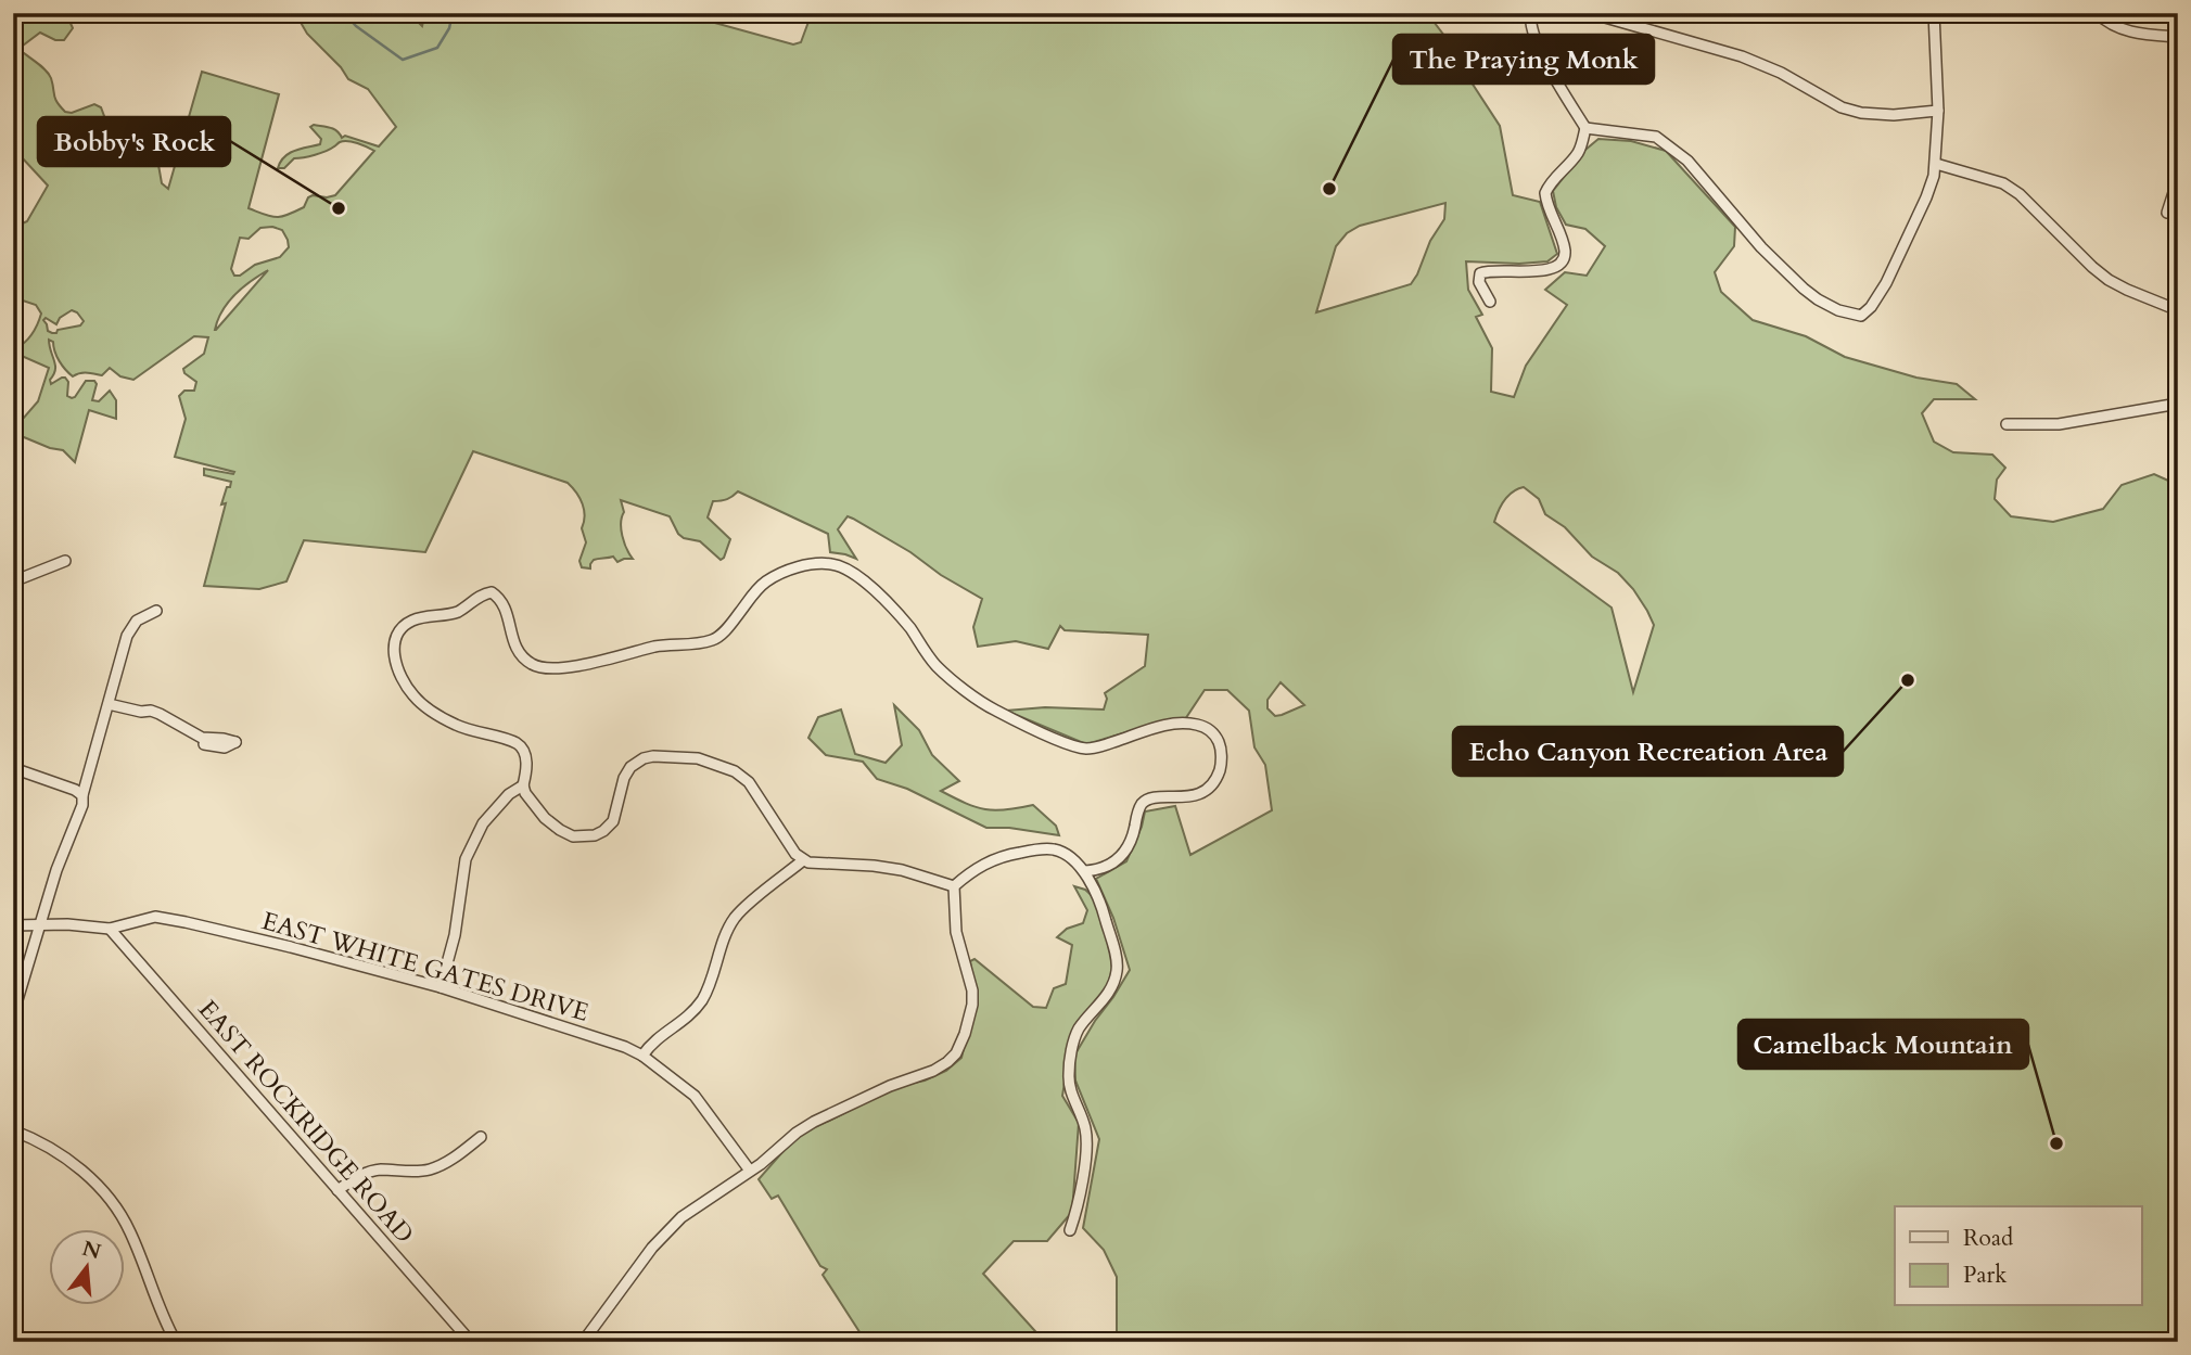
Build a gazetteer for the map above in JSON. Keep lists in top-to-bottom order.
{
  "streets": {
    "street": ["EAST WHITE GATES DRIVE", "EAST ROCKRIDGE ROAD"]
  },
  "crossings": [
    ["EAST WHITE GATES DRIVE", "EAST ROCKRIDGE ROAD"]
  ],
  "places": [
    "The Praying Monk",
    "Bobby's Rock",
    "Echo Canyon Recreation Area",
    "Camelback Mountain"
  ],
  "legend": ["Road", "Park"],
  "north": "top"
}
